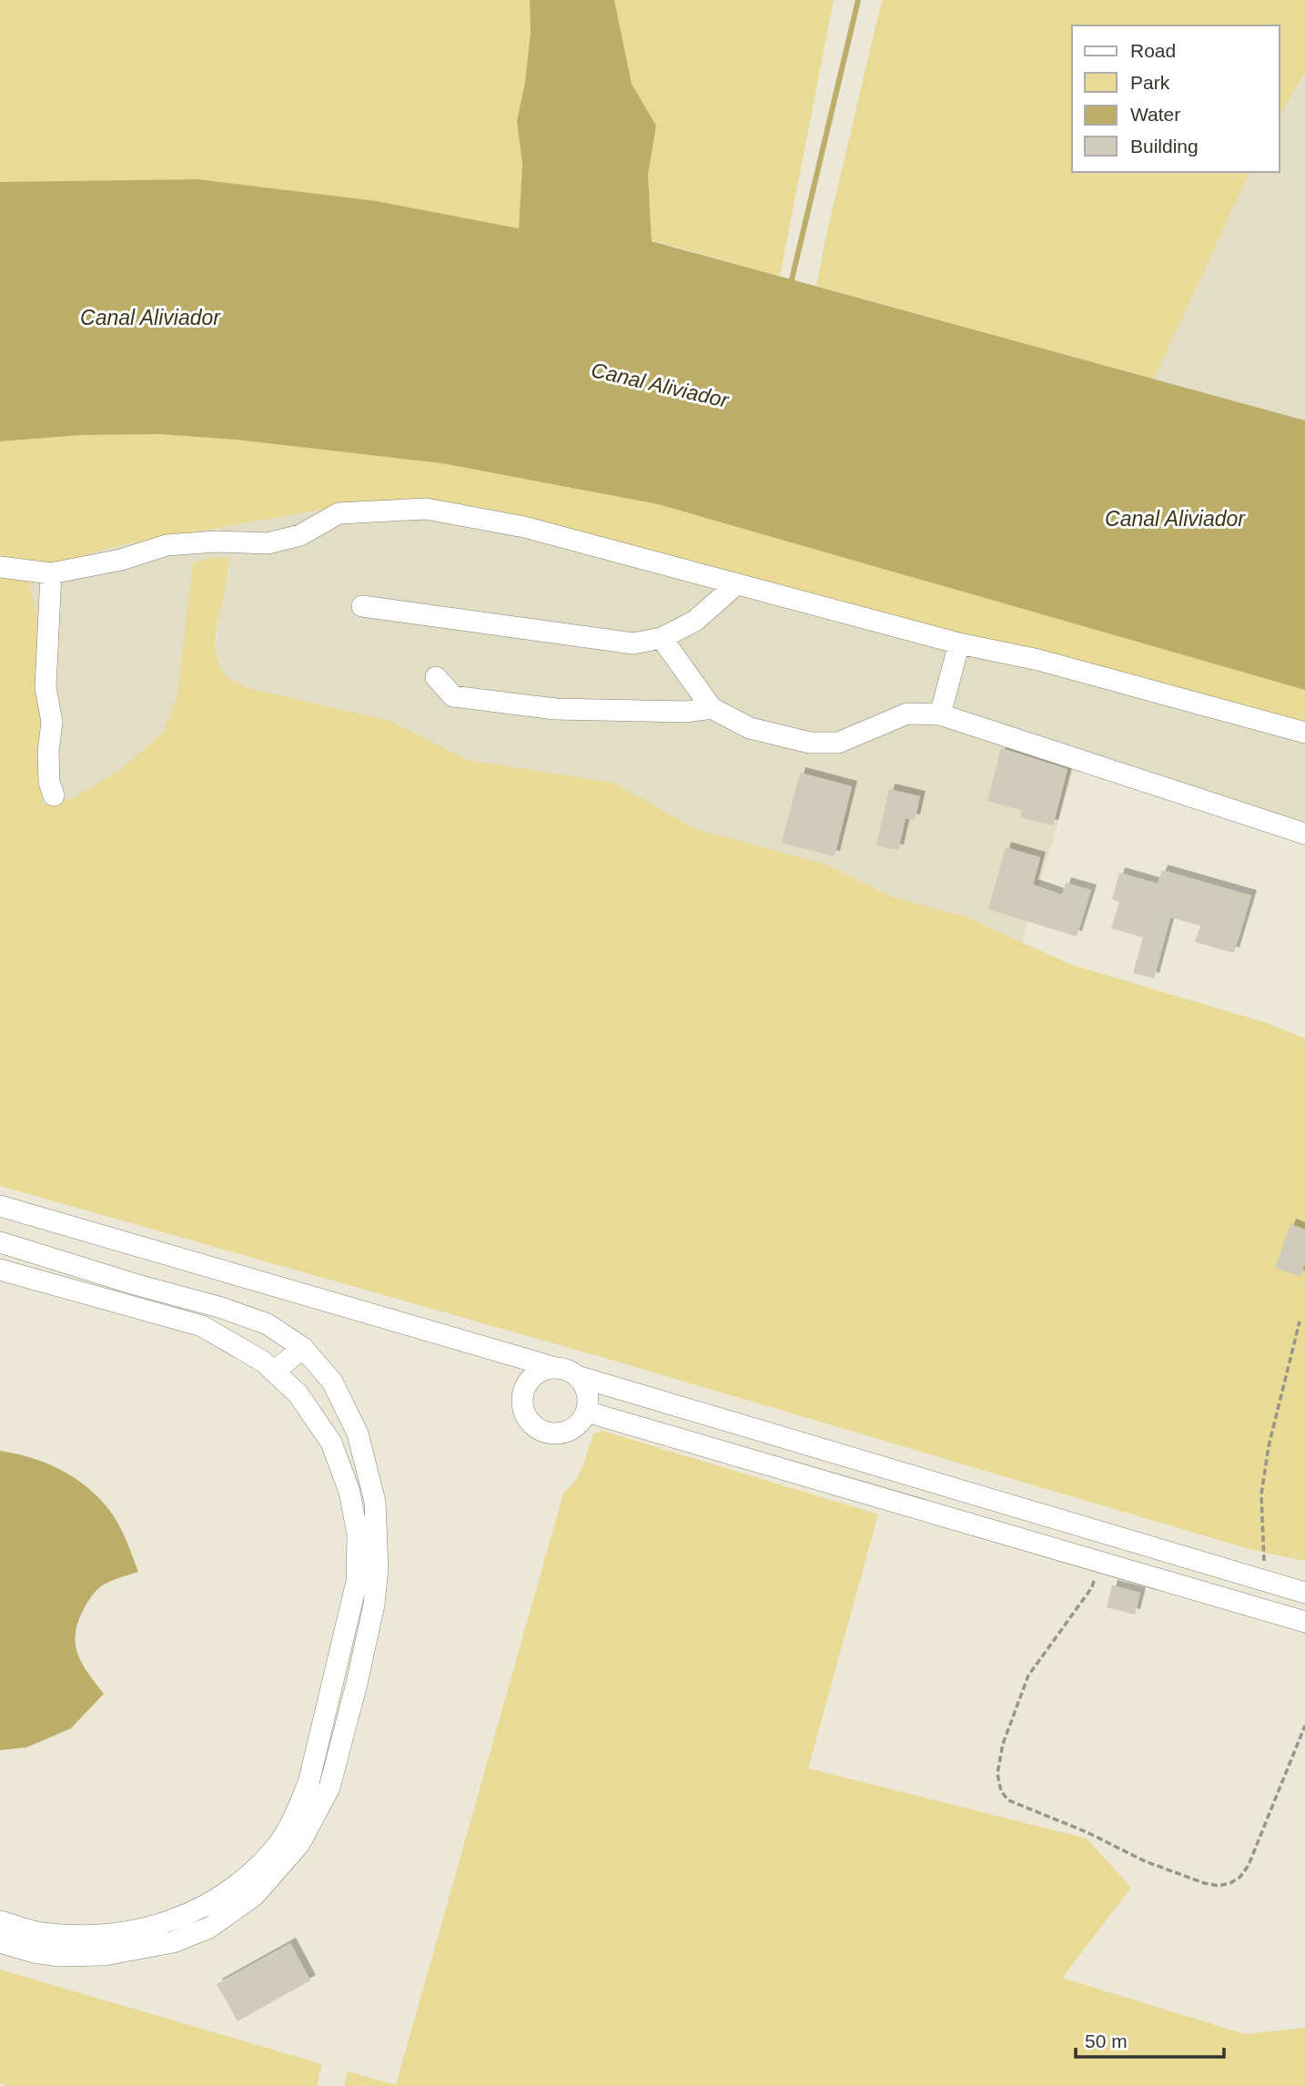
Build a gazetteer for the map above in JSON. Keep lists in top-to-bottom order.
{
  "water": ["Canal Aliviador"],
  "legend": [
    "Road",
    "Park",
    "Water",
    "Building"
  ],
  "scale_bar": "50 m"
}
